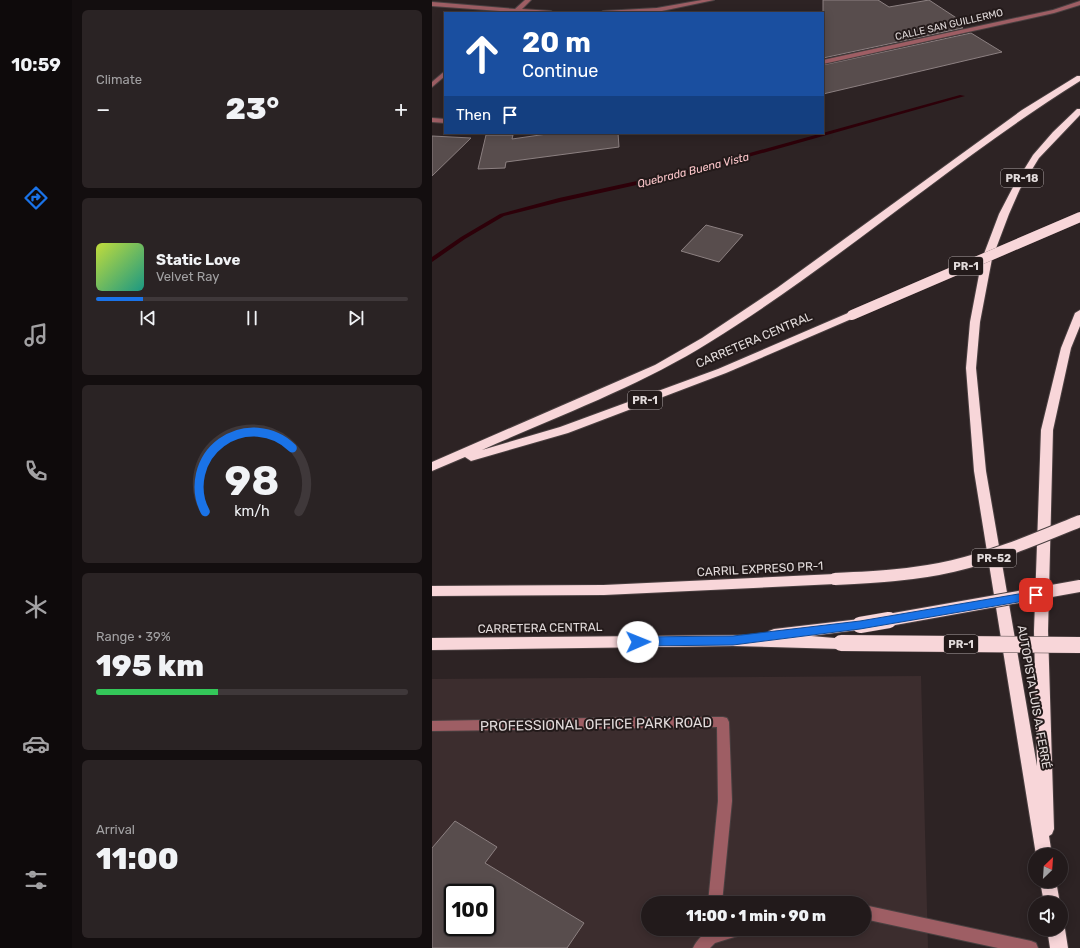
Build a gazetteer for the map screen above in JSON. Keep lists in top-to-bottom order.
{
  "streets": {
    "highway": [
      "PR-18",
      "PR-1",
      "CARRETERA CENTRAL",
      "PR-52",
      "CARRIL EXPRESO PR-1",
      "AUTOPISTA LUIS A. FERRÉ"
    ],
    "street": ["CALLE SAN GUILLERMO", "PROFESSIONAL OFFICE PARK ROAD"]
  },
  "crossings": [
    ["PR-18", "AUTOPISTA LUIS A. FERRÉ"]
  ],
  "water": ["Quebrada Buena Vista"],
  "north": "top right",
  "page": {
    "tabs": "10:59",
    "tile": [
      "Climate",
      ["Range · 39%", "195 km"],
      ["Arrival", "11:00"]
    ],
    "turn": ["20 m", "Continue"],
    "heat": ["−", "23°", "+"],
    "then": "Then",
    "song": ["Static Love", "Velvet Ray"],
    "limit": "100",
    "trip": "11:00 · 1 min · 90 m",
    "gauge": ["98", "km/h"]
  }
}
